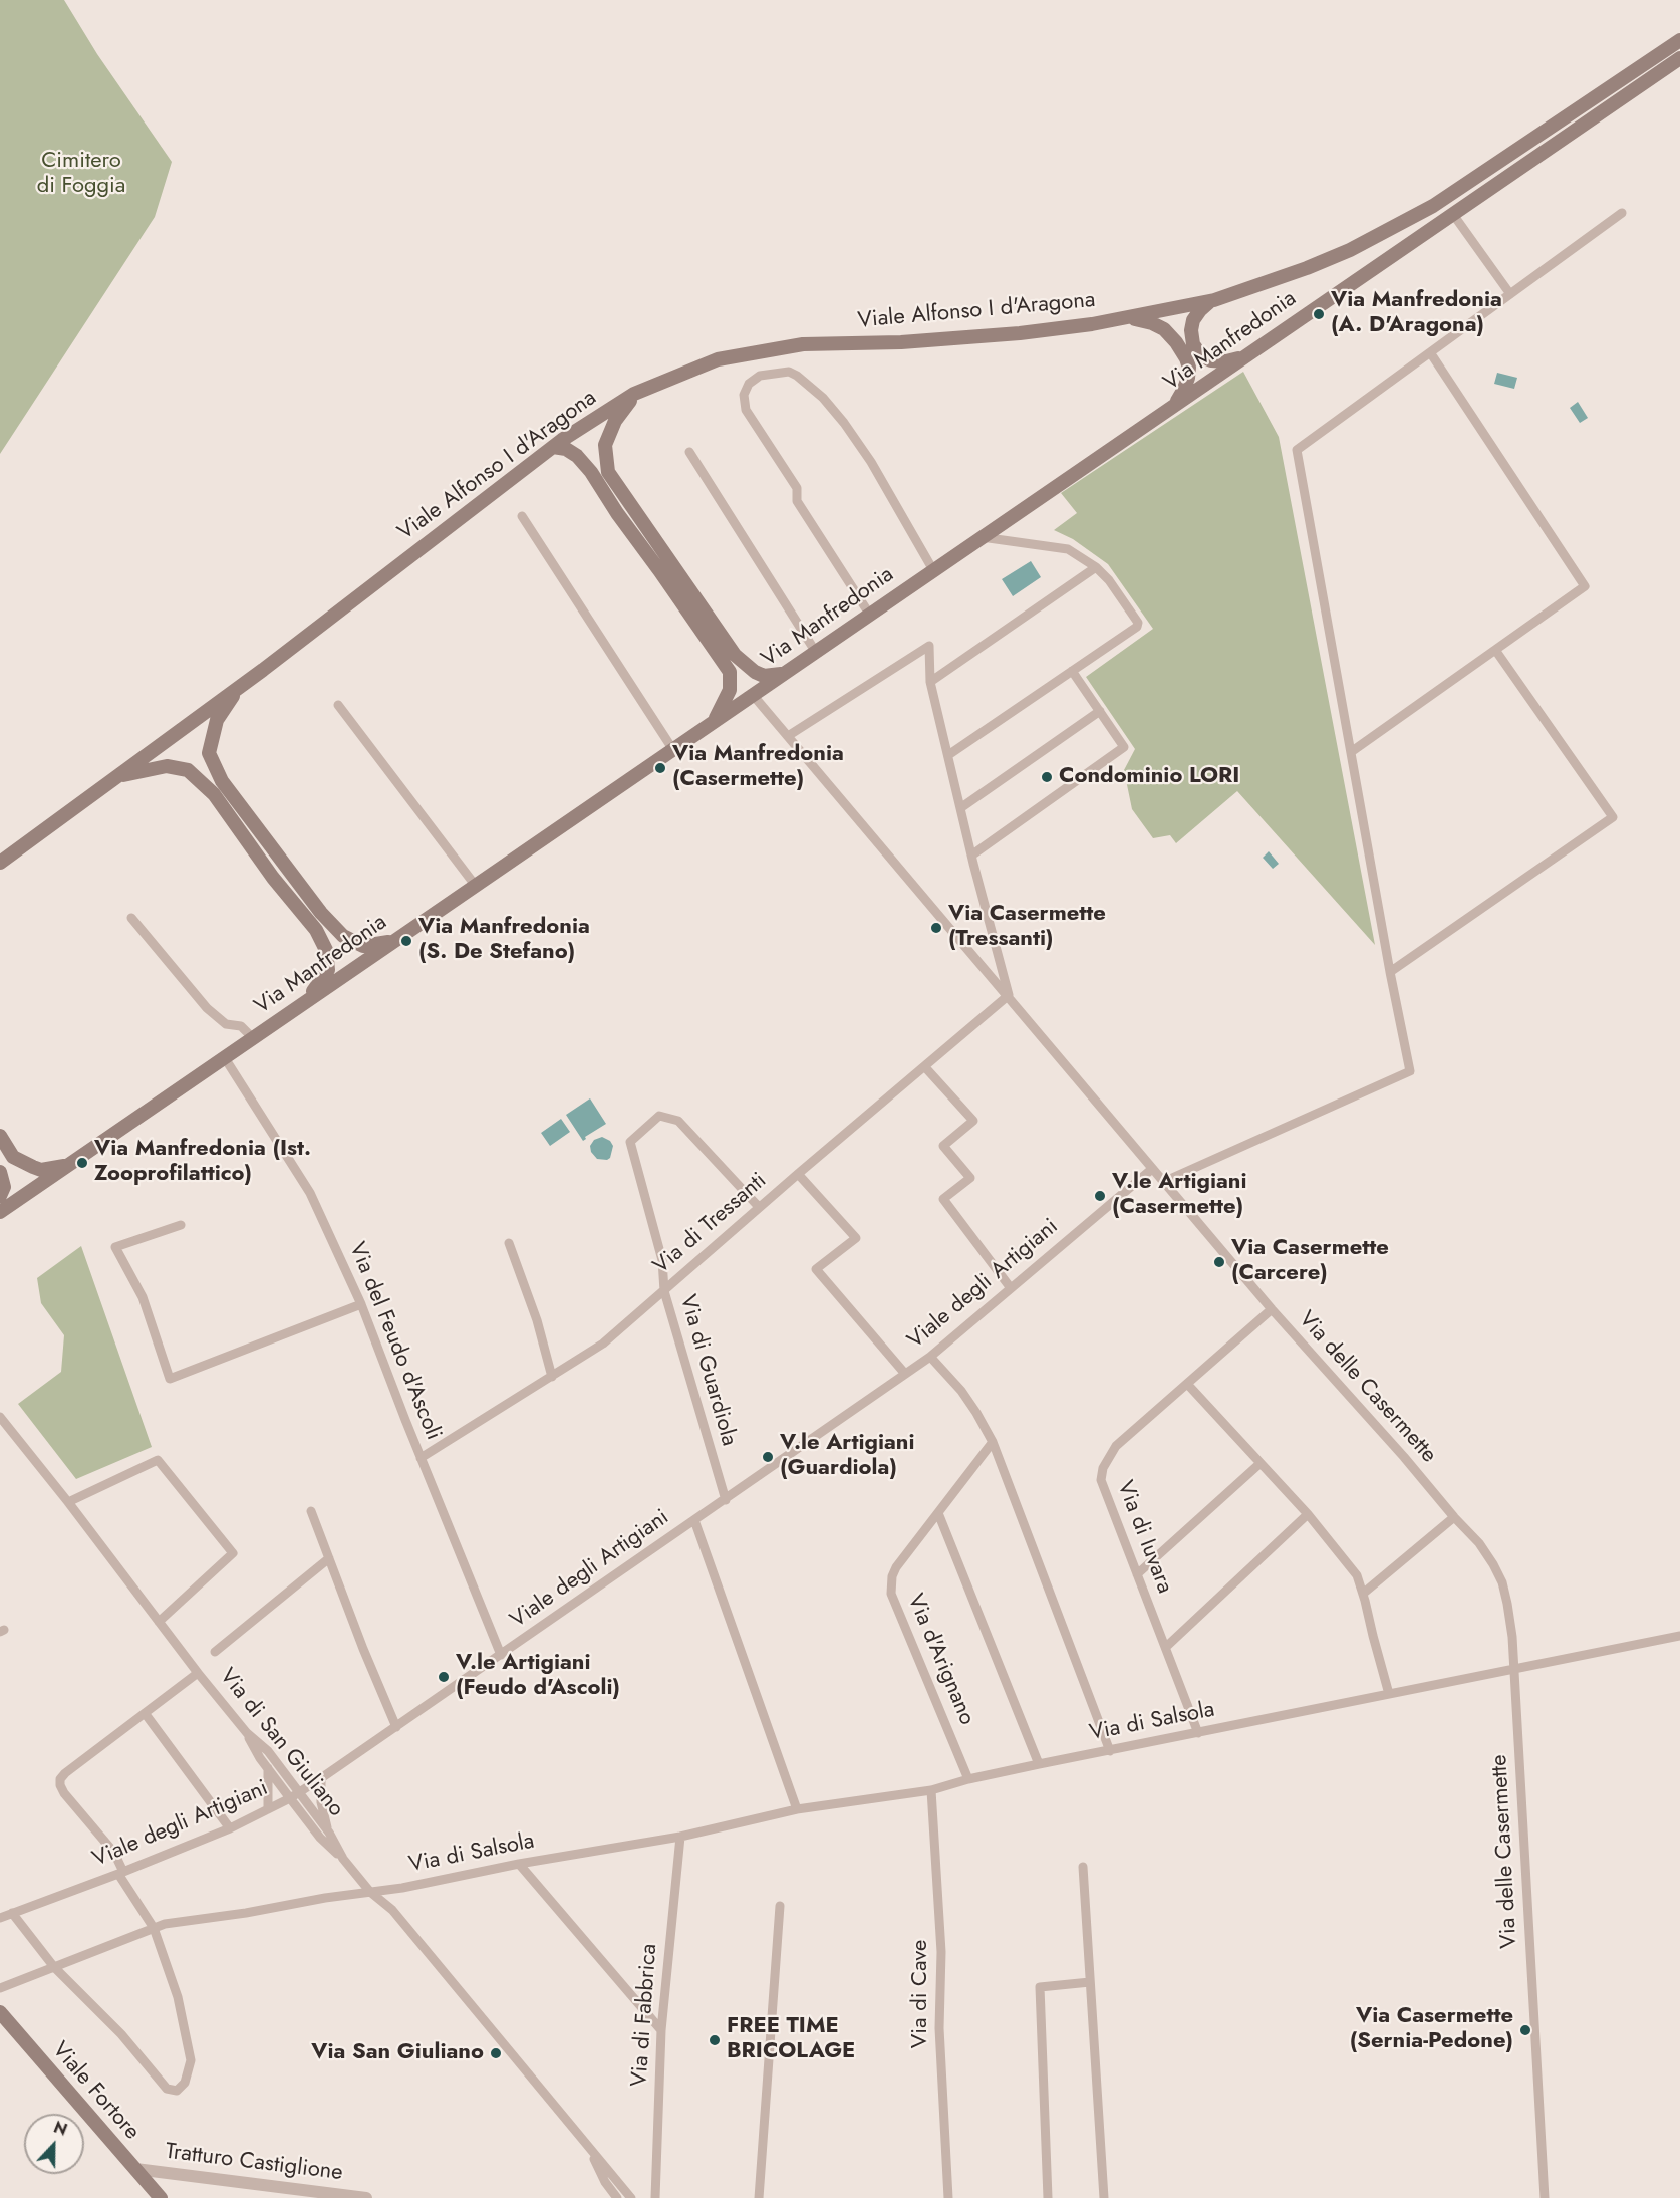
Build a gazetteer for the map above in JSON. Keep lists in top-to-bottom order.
{
  "streets": {
    "main road": ["Viale Alfonso I d'Aragona", "Via Manfredonia", "Viale Fortore"],
    "street": [
      "Via di Tressanti",
      "Viale degli Artigiani",
      "Via del Feudo d'Ascoli",
      "Via di Guardiola",
      "Via delle Casermette",
      "Via di Iuvara",
      "Via d'Arignano",
      "Via di Salsola",
      "Via di San Giuliano",
      "Via di Cave",
      "Via di Fabbrica",
      "Tratturo Castiglione"
    ]
  },
  "crossings": [
    ["Viale Alfonso I d'Aragona", "Via Manfredonia"],
    ["Via Manfredonia", "Via del Feudo d'Ascoli"],
    ["Via Manfredonia", "Via delle Casermette"],
    ["Via di Tressanti", "Via del Feudo d'Ascoli"],
    ["Via di Tressanti", "Via di Guardiola"],
    ["Via di Tressanti", "Via delle Casermette"],
    ["Viale degli Artigiani", "Via del Feudo d'Ascoli"],
    ["Viale degli Artigiani", "Via di Guardiola"],
    ["Viale degli Artigiani", "Via delle Casermette"],
    ["Viale degli Artigiani", "Via di San Giuliano"],
    ["Via delle Casermette", "Via di Iuvara"],
    ["Via delle Casermette", "Via di Salsola"],
    ["Via di Iuvara", "Via di Salsola"],
    ["Via d'Arignano", "Via di Salsola"],
    ["Via di Salsola", "Via di San Giuliano"],
    ["Via di Salsola", "Via di Cave"],
    ["Via di Salsola", "Via di Fabbrica"],
    ["Viale Fortore", "Tratturo Castiglione"]
  ],
  "parks": ["Cimitero di Foggia"],
  "places": [
    "Via Manfredonia (A. D'Aragona)",
    "Via Manfredonia (Casermette)",
    "Condominio LORI",
    "Via Casermette (Tressanti)",
    "Via Manfredonia (S. De Stefano)",
    "Via Manfredonia (Ist. Zooprofilattico)",
    "V.le Artigiani (Casermette)",
    "Via Casermette (Carcere)",
    "V.le Artigiani (Guardiola)",
    "V.le Artigiani (Feudo d'Ascoli)",
    "Via Casermette (Sernia-Pedone)",
    "FREE TIME BRICOLAGE",
    "Via San Giuliano"
  ],
  "north": "top"
}
